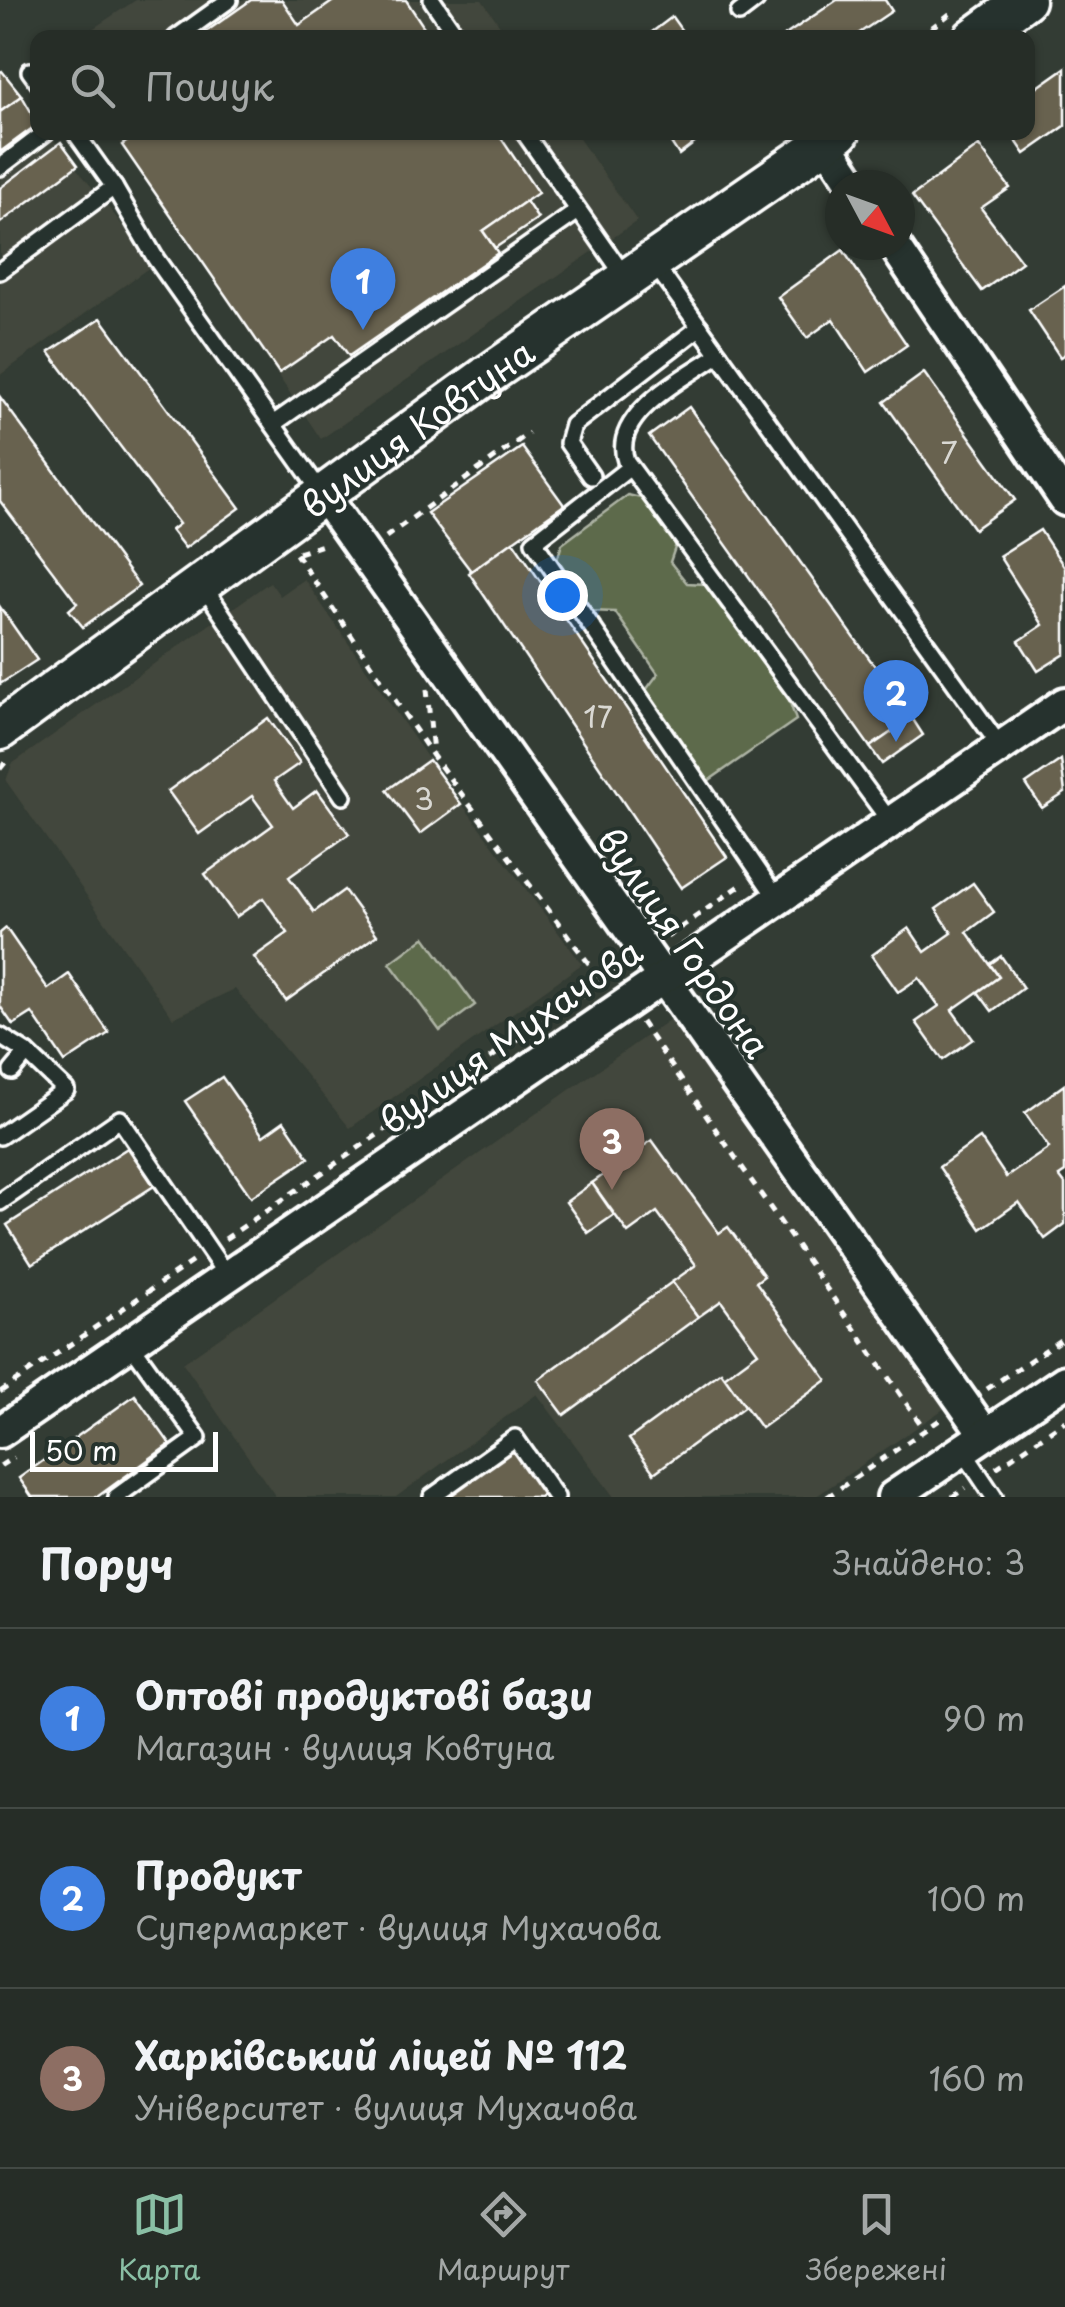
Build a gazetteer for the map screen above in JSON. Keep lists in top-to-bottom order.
{
  "streets": {
    "street": ["вулиця Ковтуна", "вулиця Гордона", "вулиця Мухачова"]
  },
  "crossings": [
    ["вулиця Ковтуна", "вулиця Гордона"],
    ["вулиця Гордона", "вулиця Мухачова"]
  ],
  "house_numbers": ["7", "17", "3"],
  "scale_bar": "50 m",
  "north": "bottom right",
  "page": {
    "search": "Пошук",
    "pins": ["1", "2", "3"],
    "scale": "50 m",
    "heading": ["Поруч", "Знайдено: 3"],
    "list": [
      {
        "mark": "1",
        "name": "Оптові продуктові бази",
        "note": "Магазин · вулиця Ковтуна",
        "value": "90 m"
      },
      {
        "mark": "2",
        "name": "Продукт",
        "note": "Супермаркет · вулиця Мухачова",
        "value": "100 m"
      },
      {
        "mark": "3",
        "name": "Харківський ліцей № 112",
        "note": "Університет · вулиця Мухачова",
        "value": "160 m"
      }
    ],
    "nav": ["Карта", "Маршрут", "Збережені"]
  }
}
